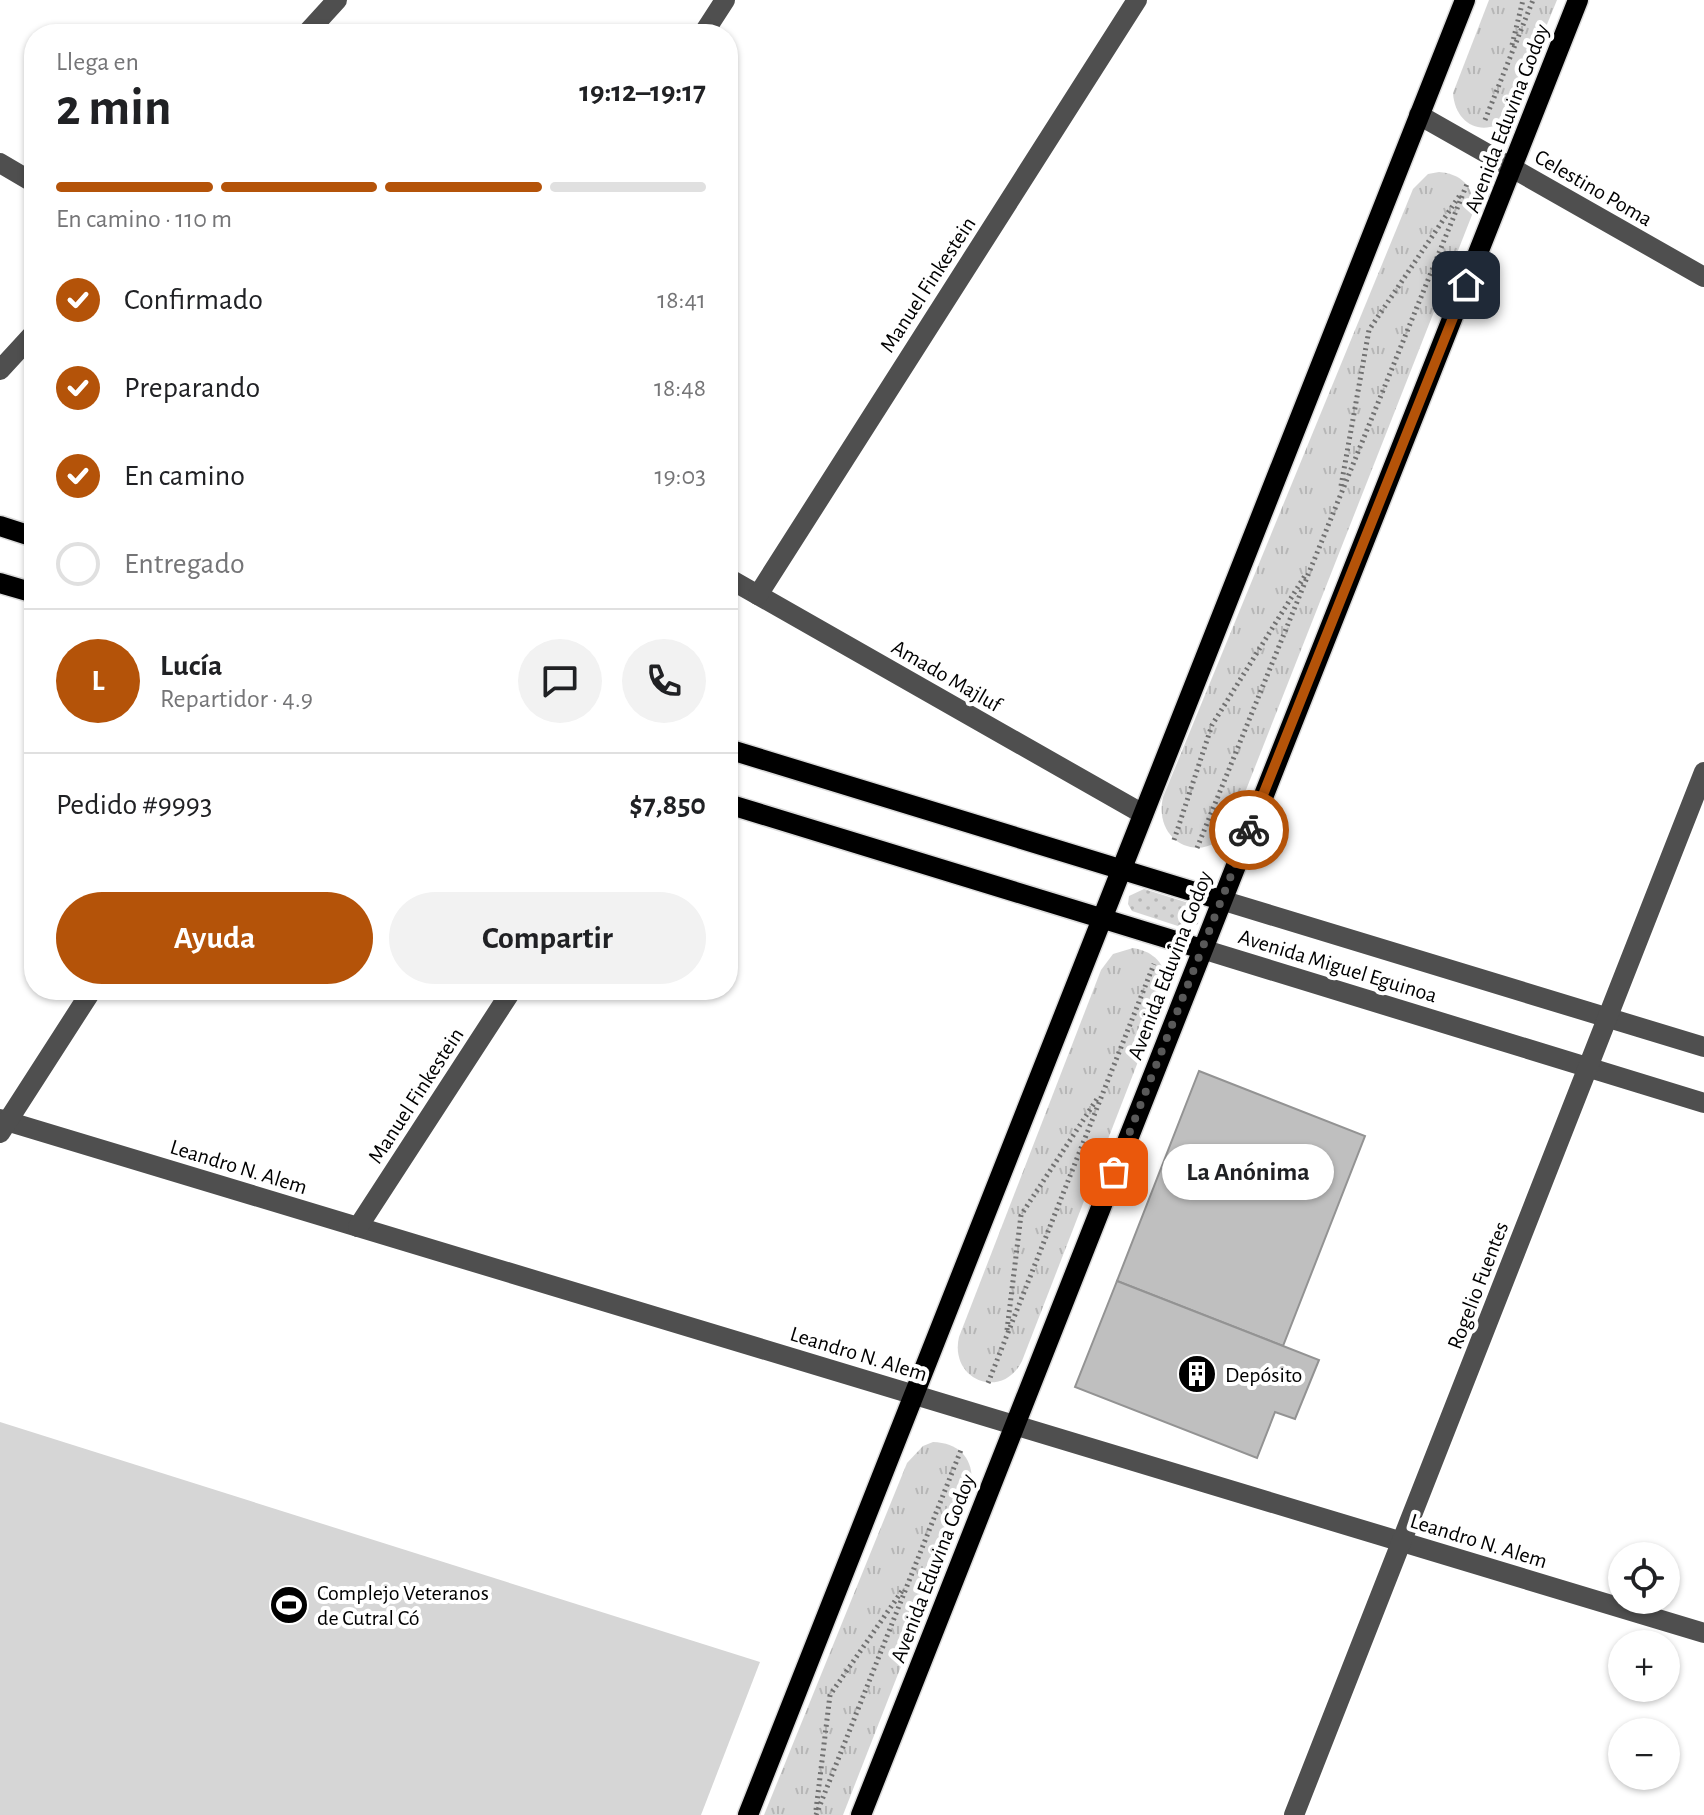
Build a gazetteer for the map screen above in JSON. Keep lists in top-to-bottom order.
{
  "streets": {
    "main road": ["Avenida Eduvina Godoy", "Avenida Miguel Eguinoa"],
    "street": [
      "Celestino Poma",
      "Manuel Finkestein",
      "Amado Majluf",
      "Leandro N. Alem",
      "Rogelio Fuentes"
    ]
  },
  "crossings": [
    ["Avenida Eduvina Godoy", "Celestino Poma"],
    ["Avenida Eduvina Godoy", "Avenida Miguel Eguinoa"],
    ["Avenida Eduvina Godoy", "Leandro N. Alem"],
    ["Manuel Finkestein", "Amado Majluf"],
    ["Manuel Finkestein", "Leandro N. Alem"],
    ["Avenida Miguel Eguinoa", "Rogelio Fuentes"],
    ["Leandro N. Alem", "Rogelio Fuentes"]
  ],
  "places": {
    "other": ["La Anónima"],
    "building": ["Depósito"],
    "sports": ["Complejo Veteranos de Cutral Có"]
  },
  "page": {
    "heading": ["2 min", "Llega en", "19:12–19:17"],
    "panel": [
      "Lucía",
      "Repartidor · 4.9",
      "Pedido #9993",
      "$7,850"
    ],
    "bar": "En camino · 110 m",
    "list": [
      ["Confirmado", "18:41"],
      ["Preparando", "18:48"],
      ["En camino", "19:03"],
      "Entregado"
    ],
    "round": "L",
    "buttons": ["Ayuda", "Compartir"],
    "bubble": "La Anónima",
    "map_buttons": ["+", "−"]
  }
}
